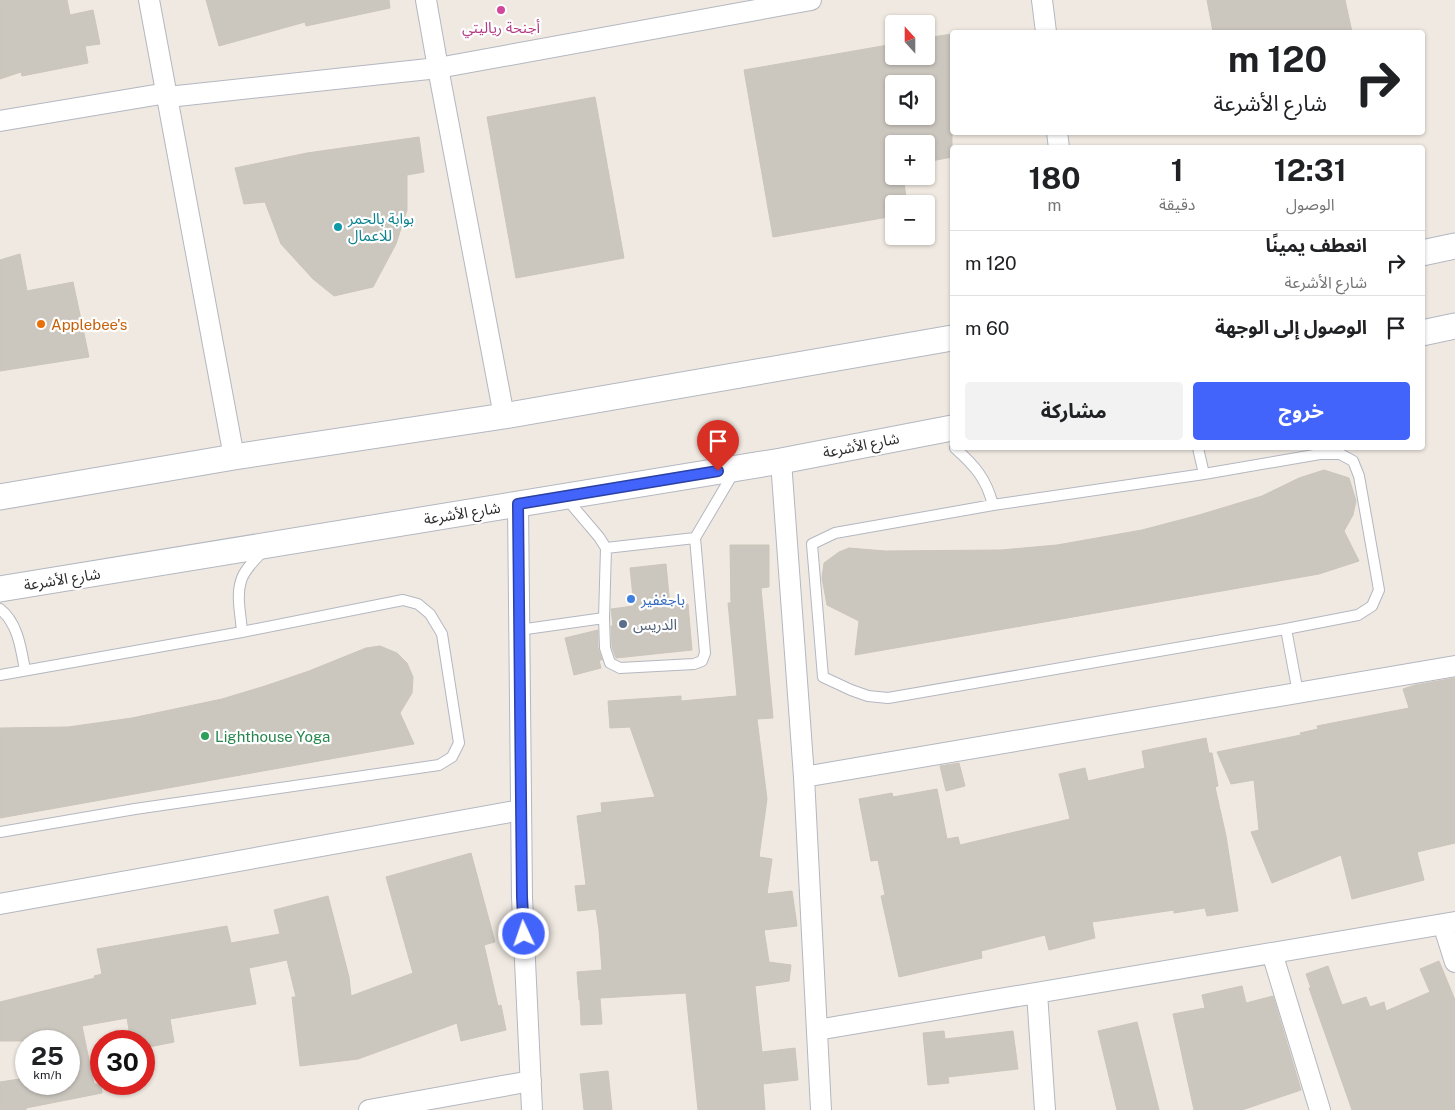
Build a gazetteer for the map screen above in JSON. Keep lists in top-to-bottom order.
{
  "streets": {
    "street": ["شارع الأشرعة"]
  },
  "places": [
    "أجنحة رياليتي",
    "بوابة بالحمر للاعمال",
    "Applebee's",
    "باجغفير",
    "الدريس",
    "Lighthouse Yoga"
  ],
  "north": "top",
  "page": {
    "map_buttons": ["+", "−"],
    "turn": ["120 m", "شارع الأشرعة"],
    "eta": [
      "12:31",
      "الوصول",
      "1",
      "دقيقة",
      "180",
      "m"
    ],
    "list": [
      {
        "name": "انعطف يمينًا",
        "note": "شارع الأشرعة",
        "value": "120 m"
      },
      {
        "name": "الوصول إلى الوجهة",
        "value": "60 m"
      }
    ],
    "buttons": ["خروج", "مشاركة"],
    "speed": "25 km/h",
    "limit": "30"
  }
}
